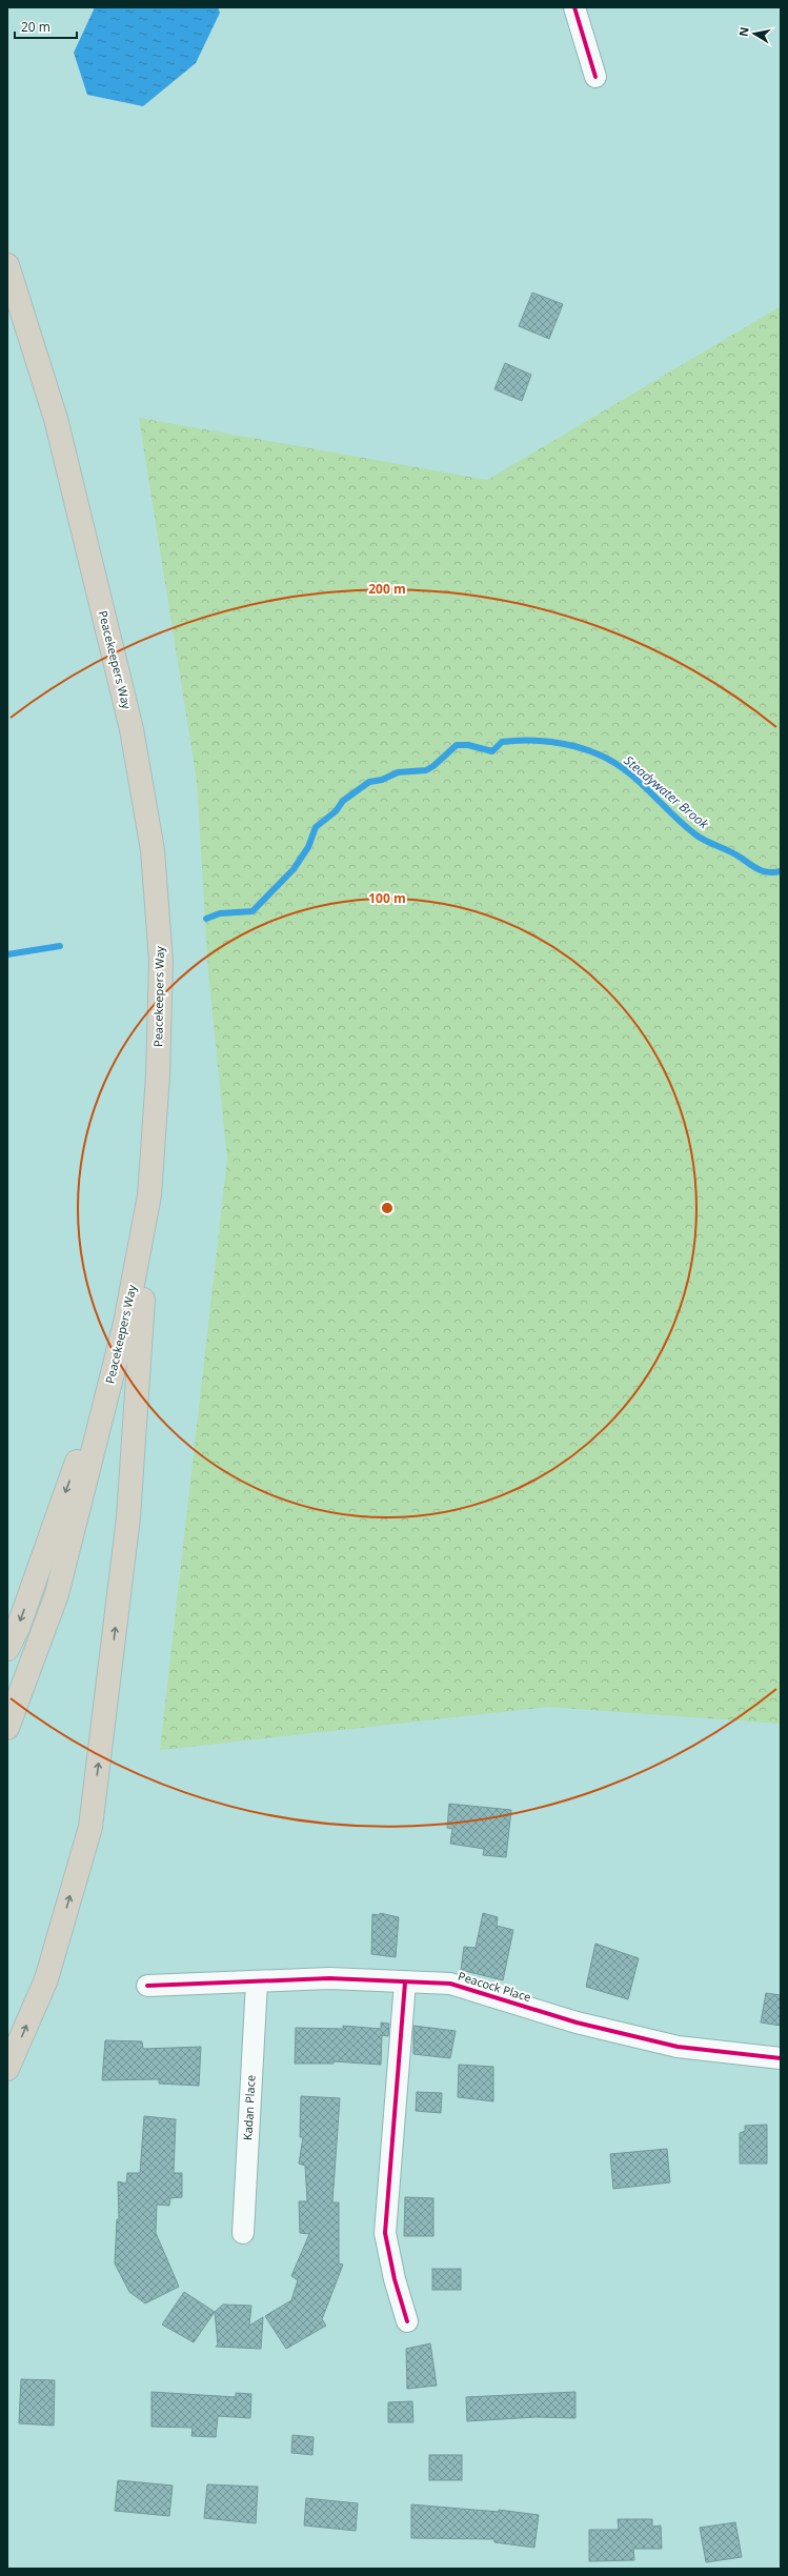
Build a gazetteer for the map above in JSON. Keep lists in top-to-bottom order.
{
  "streets": {
    "highway": ["Peacekeepers Way"],
    "street": ["Peacock Place", "Kadan Place"]
  },
  "crossings": [
    ["Peacock Place", "Kadan Place"]
  ],
  "water": ["Steadywater Brook"],
  "scale_bar": "20 m",
  "north": "left",
  "rings": ["200 m", "100 m"]
}
